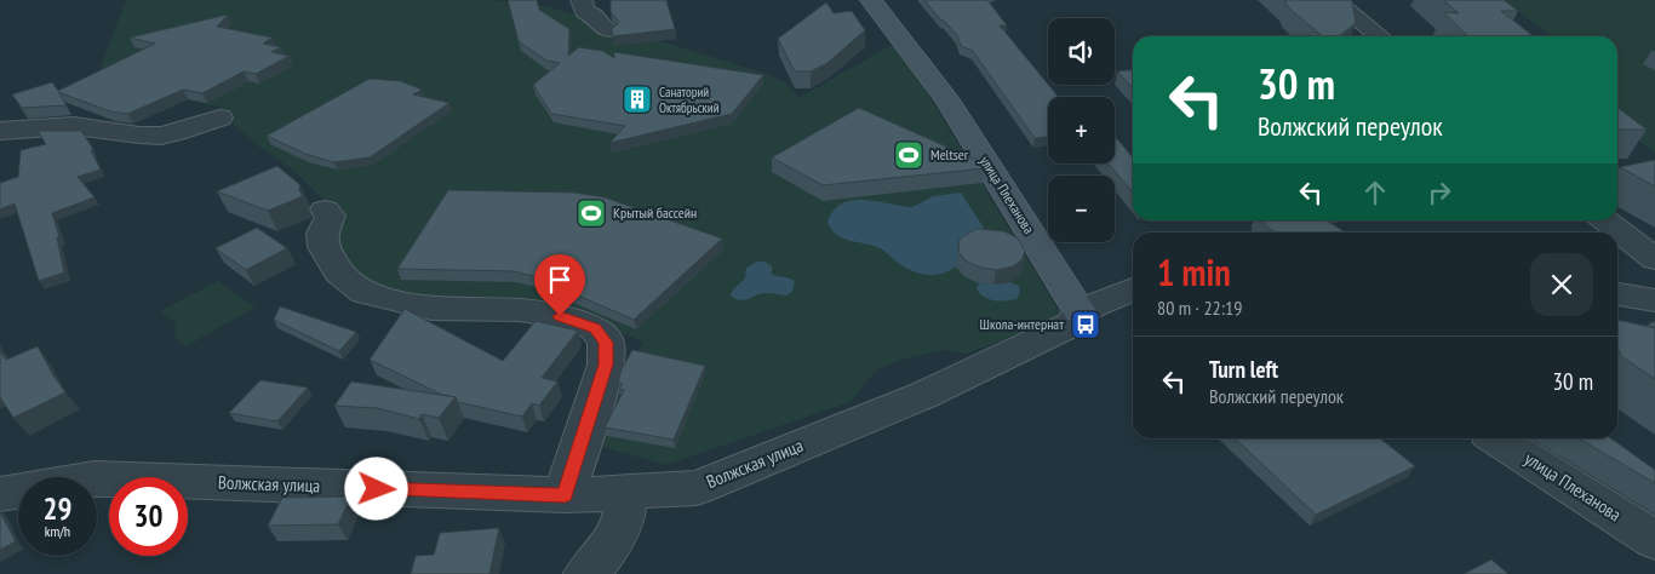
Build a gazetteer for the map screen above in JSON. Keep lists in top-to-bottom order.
{
  "streets": {
    "street": ["улица Плеханова", "Волжская улица"]
  },
  "crossings": [
    ["улица Плеханова", "Волжская улица"]
  ],
  "places": {
    "building": ["Санаторий Октябрьский"],
    "sports": ["Meltser", "Крытый бассейн"],
    "bus stop": ["Школа-интернат"]
  },
  "page": {
    "map_buttons": ["+", "−"],
    "turn": ["30 m", "Волжский переулок"],
    "heading": ["1 min", "80 m · 22:19"],
    "list": [
      {
        "name": "Turn left",
        "note": "Волжский переулок",
        "value": "30 m"
      }
    ],
    "speed": "29 km/h",
    "limit": "30"
  }
}
